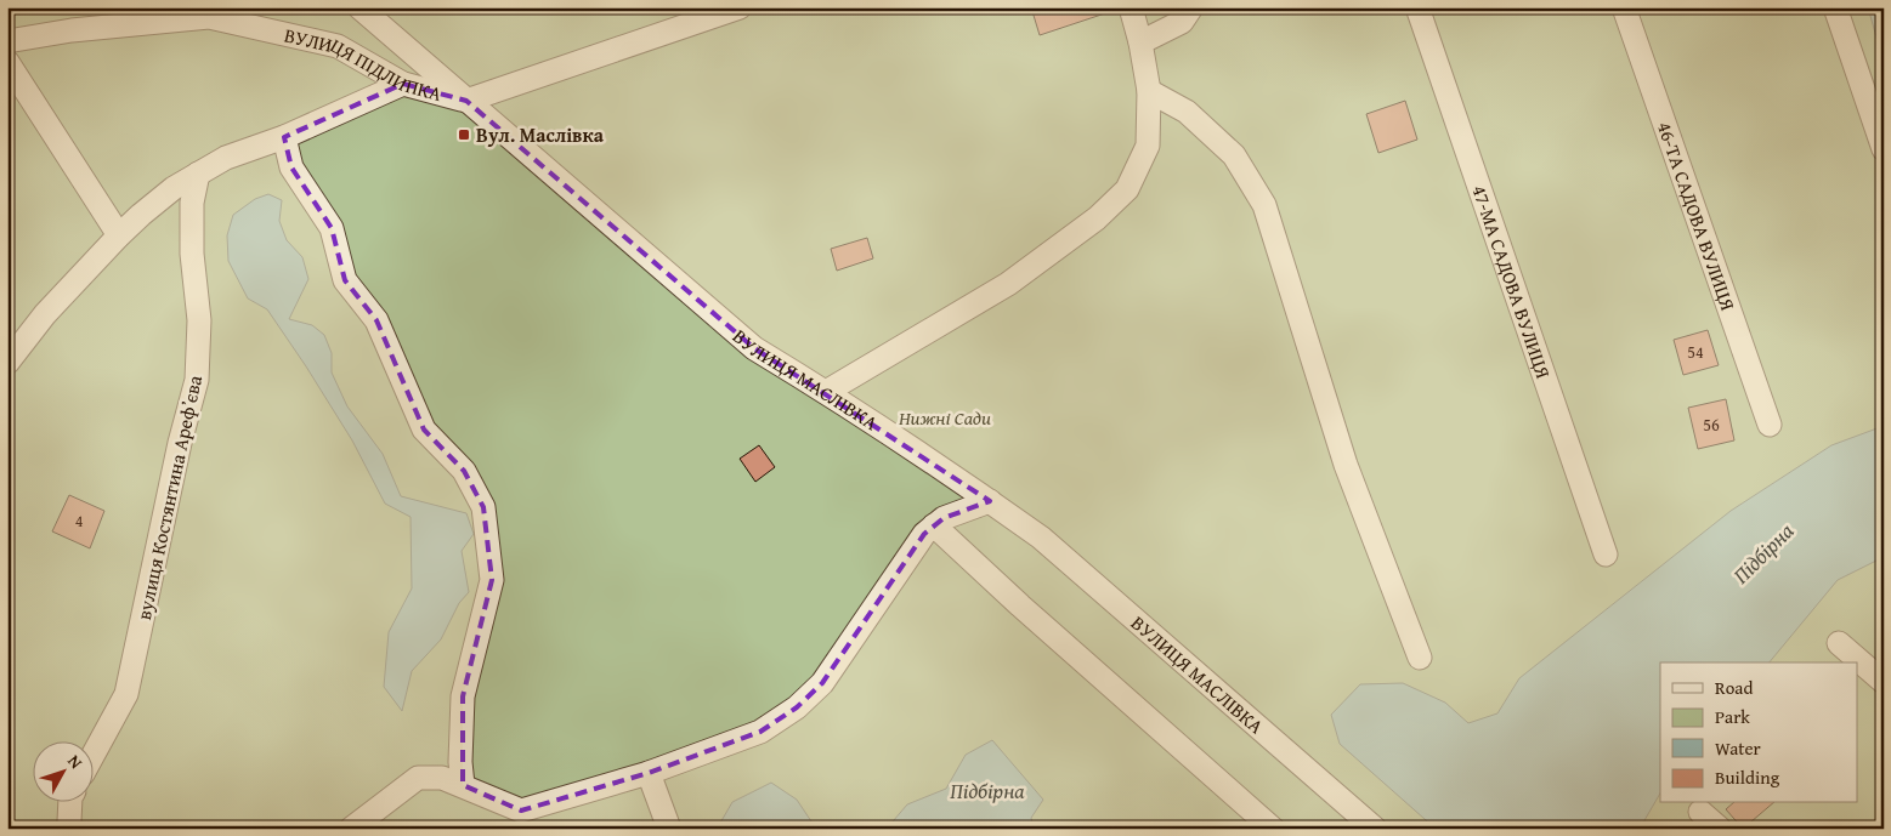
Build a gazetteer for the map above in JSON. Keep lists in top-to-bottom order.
{
  "streets": {
    "street": [
      "ВУЛИЦЯ ПІДЛИПКА",
      "46-ТА САДОВА ВУЛИЦЯ",
      "47-МА САДОВА ВУЛИЦЯ",
      "ВУЛИЦЯ МАСЛІВКА",
      "вулиця Костянтина Арефʼєва"
    ]
  },
  "crossings": [
    ["ВУЛИЦЯ ПІДЛИПКА", "ВУЛИЦЯ МАСЛІВКА"]
  ],
  "water": ["Підбірна"],
  "parks": ["Нижні Сади"],
  "places": {
    "transit": ["Вул. Маслівка"]
  },
  "house_numbers": ["54", "56", "4"],
  "legend": [
    "Road",
    "Park",
    "Water",
    "Building"
  ],
  "north": "top right"
}
